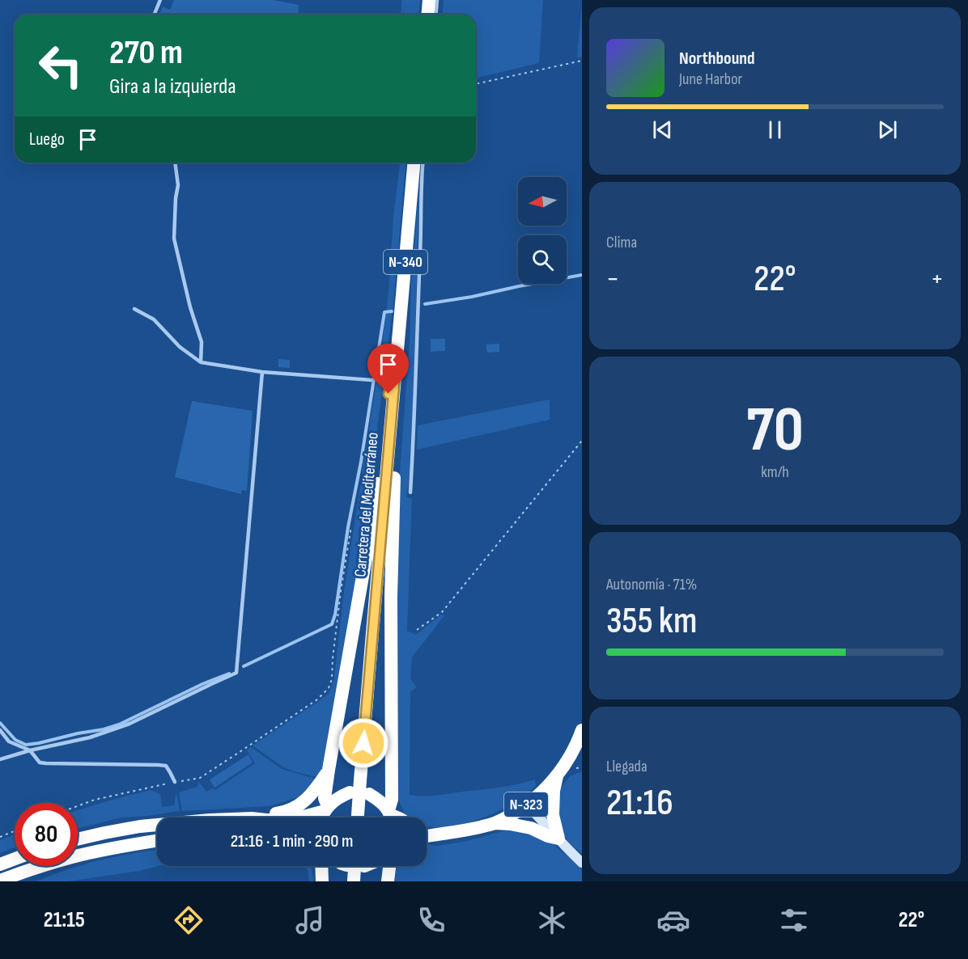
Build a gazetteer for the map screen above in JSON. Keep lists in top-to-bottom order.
{
  "streets": {
    "highway": ["N-340", "Carretera del Mediterráneo", "N-323"]
  },
  "north": "left",
  "page": {
    "turn": ["270 m", "Gira a la izquierda"],
    "song": ["Northbound", "June Harbor"],
    "then": "Luego",
    "tile": [
      "Clima",
      ["70", "km/h"],
      ["Autonomía · 71%", "355 km"],
      ["Llegada", "21:16"]
    ],
    "heat": ["−", "22°", "+"],
    "limit": "80",
    "trip": "21:16 · 1 min · 290 m",
    "tabs": ["21:15", "22°"]
  }
}
